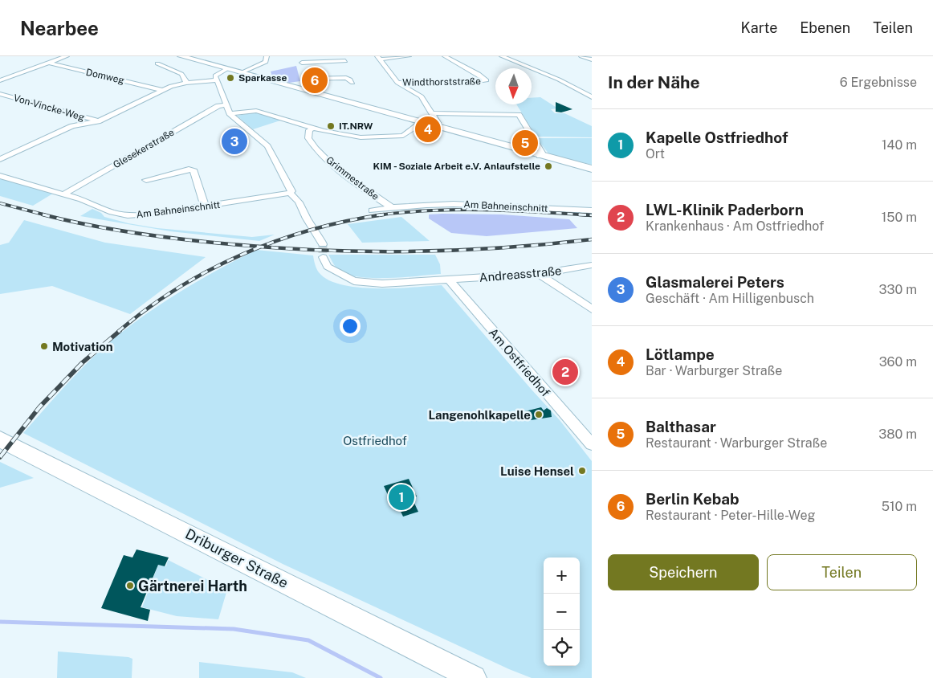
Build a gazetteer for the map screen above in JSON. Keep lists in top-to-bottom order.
{
  "streets": {
    "main road": ["Driburger Straße"],
    "street": [
      "Domweg",
      "Windthorststraße",
      "Von-Vincke-Weg",
      "Glesekerstraße",
      "Grimmestraße",
      "Am Bahneinschnitt",
      "Andreasstraße",
      "Am Ostfriedhof"
    ]
  },
  "crossings": [
    ["Glesekerstraße", "Am Bahneinschnitt"],
    ["Grimmestraße", "Am Bahneinschnitt"],
    ["Andreasstraße", "Am Ostfriedhof"]
  ],
  "parks": ["Ostfriedhof"],
  "places": [
    "Sparkasse",
    "IT.NRW",
    "KIM - Soziale Arbeit e.V. Anlaufstelle",
    "Motivation",
    "Langenohlkapelle",
    "Luise Hensel",
    "Gärtnerei Harth"
  ],
  "north": "bottom",
  "page": {
    "header": "Nearbee",
    "nav": ["Karte", "Ebenen", "Teilen"],
    "heading": ["In der Nähe", "6 Ergebnisse"],
    "pins": [
      "6",
      "4",
      "3",
      "5",
      "2",
      "1"
    ],
    "list": [
      {
        "mark": "1",
        "name": "Kapelle Ostfriedhof",
        "note": "Ort",
        "value": "140 m"
      },
      {
        "mark": "2",
        "name": "LWL-Klinik Paderborn",
        "note": "Krankenhaus · Am Ostfriedhof",
        "value": "150 m"
      },
      {
        "mark": "3",
        "name": "Glasmalerei Peters",
        "note": "Geschäft · Am Hilligenbusch",
        "value": "330 m"
      },
      {
        "mark": "4",
        "name": "Lötlampe",
        "note": "Bar · Warburger Straße",
        "value": "360 m"
      },
      {
        "mark": "5",
        "name": "Balthasar",
        "note": "Restaurant · Warburger Straße",
        "value": "380 m"
      },
      {
        "mark": "6",
        "name": "Berlin Kebab",
        "note": "Restaurant · Peter-Hille-Weg",
        "value": "510 m"
      }
    ],
    "buttons": ["Speichern", "Teilen"],
    "map_buttons": ["+", "−"]
  }
}
